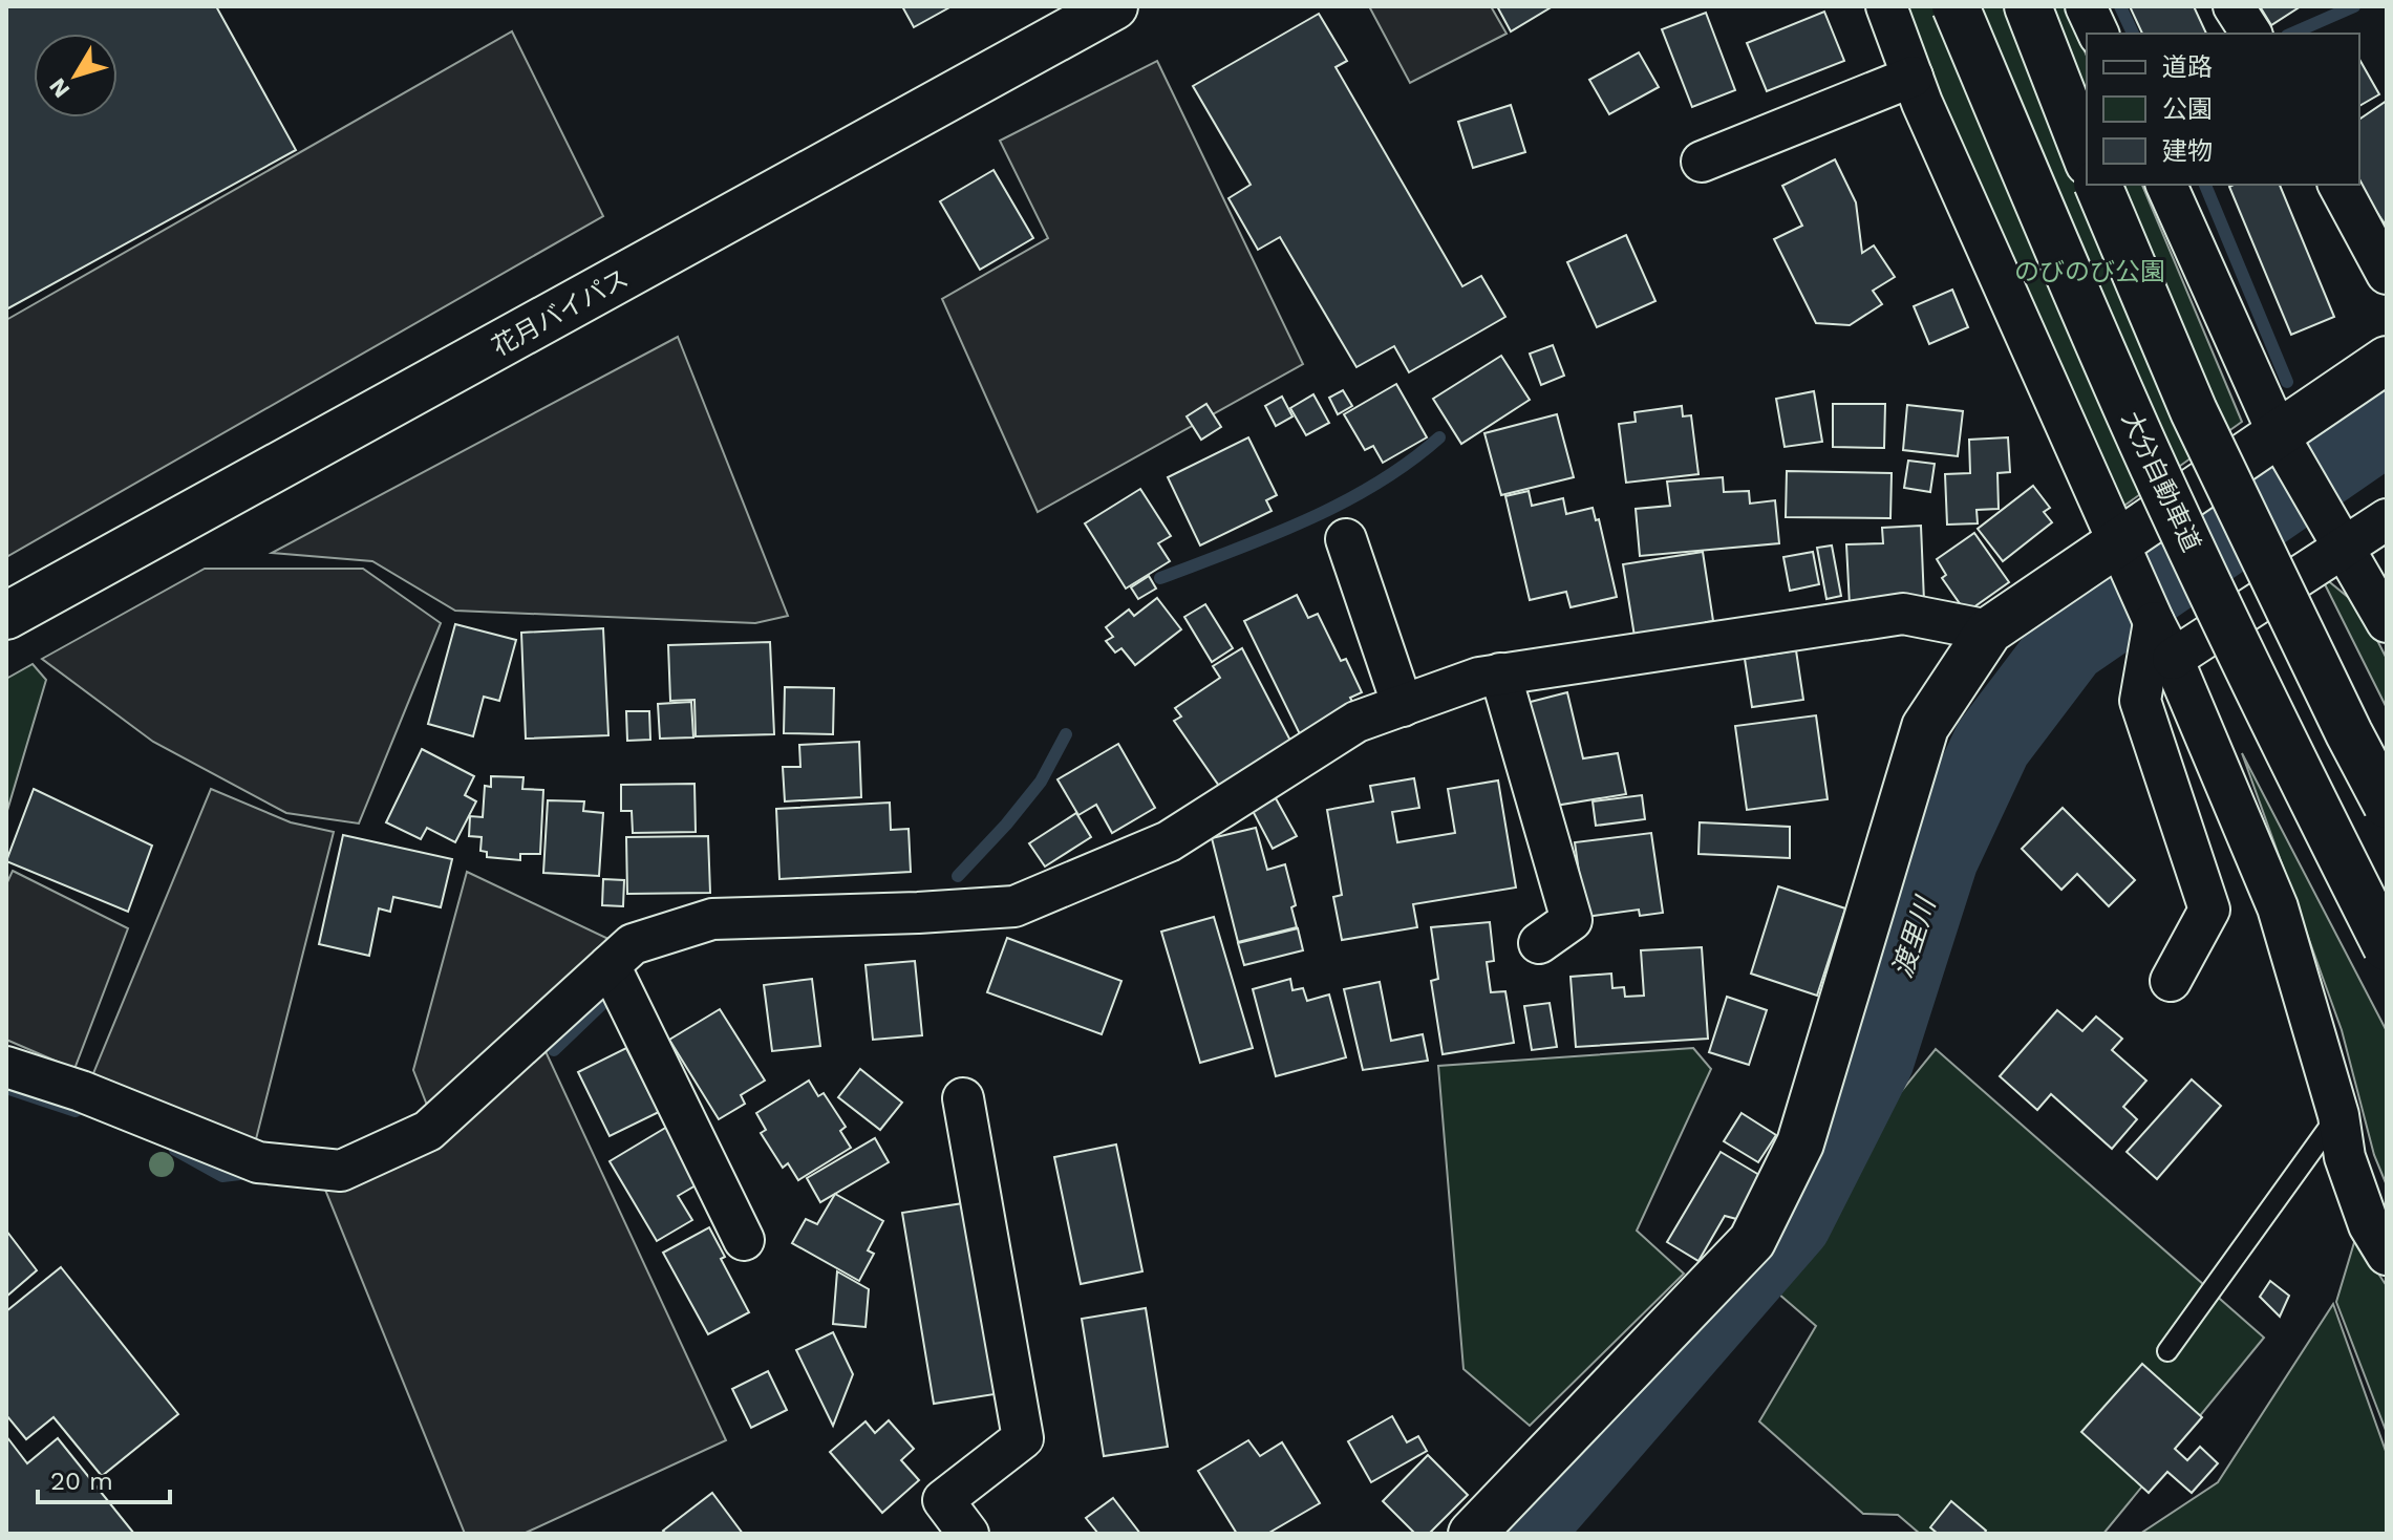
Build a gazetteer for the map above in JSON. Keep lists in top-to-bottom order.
{
  "streets": {
    "main road": ["花月バイパス", "大分自動車道"]
  },
  "water": ["渡里川"],
  "parks": ["のびのび公園"],
  "legend": ["道路", "公園", "建物"],
  "scale_bar": "20 m",
  "north": "bottom left"
}
